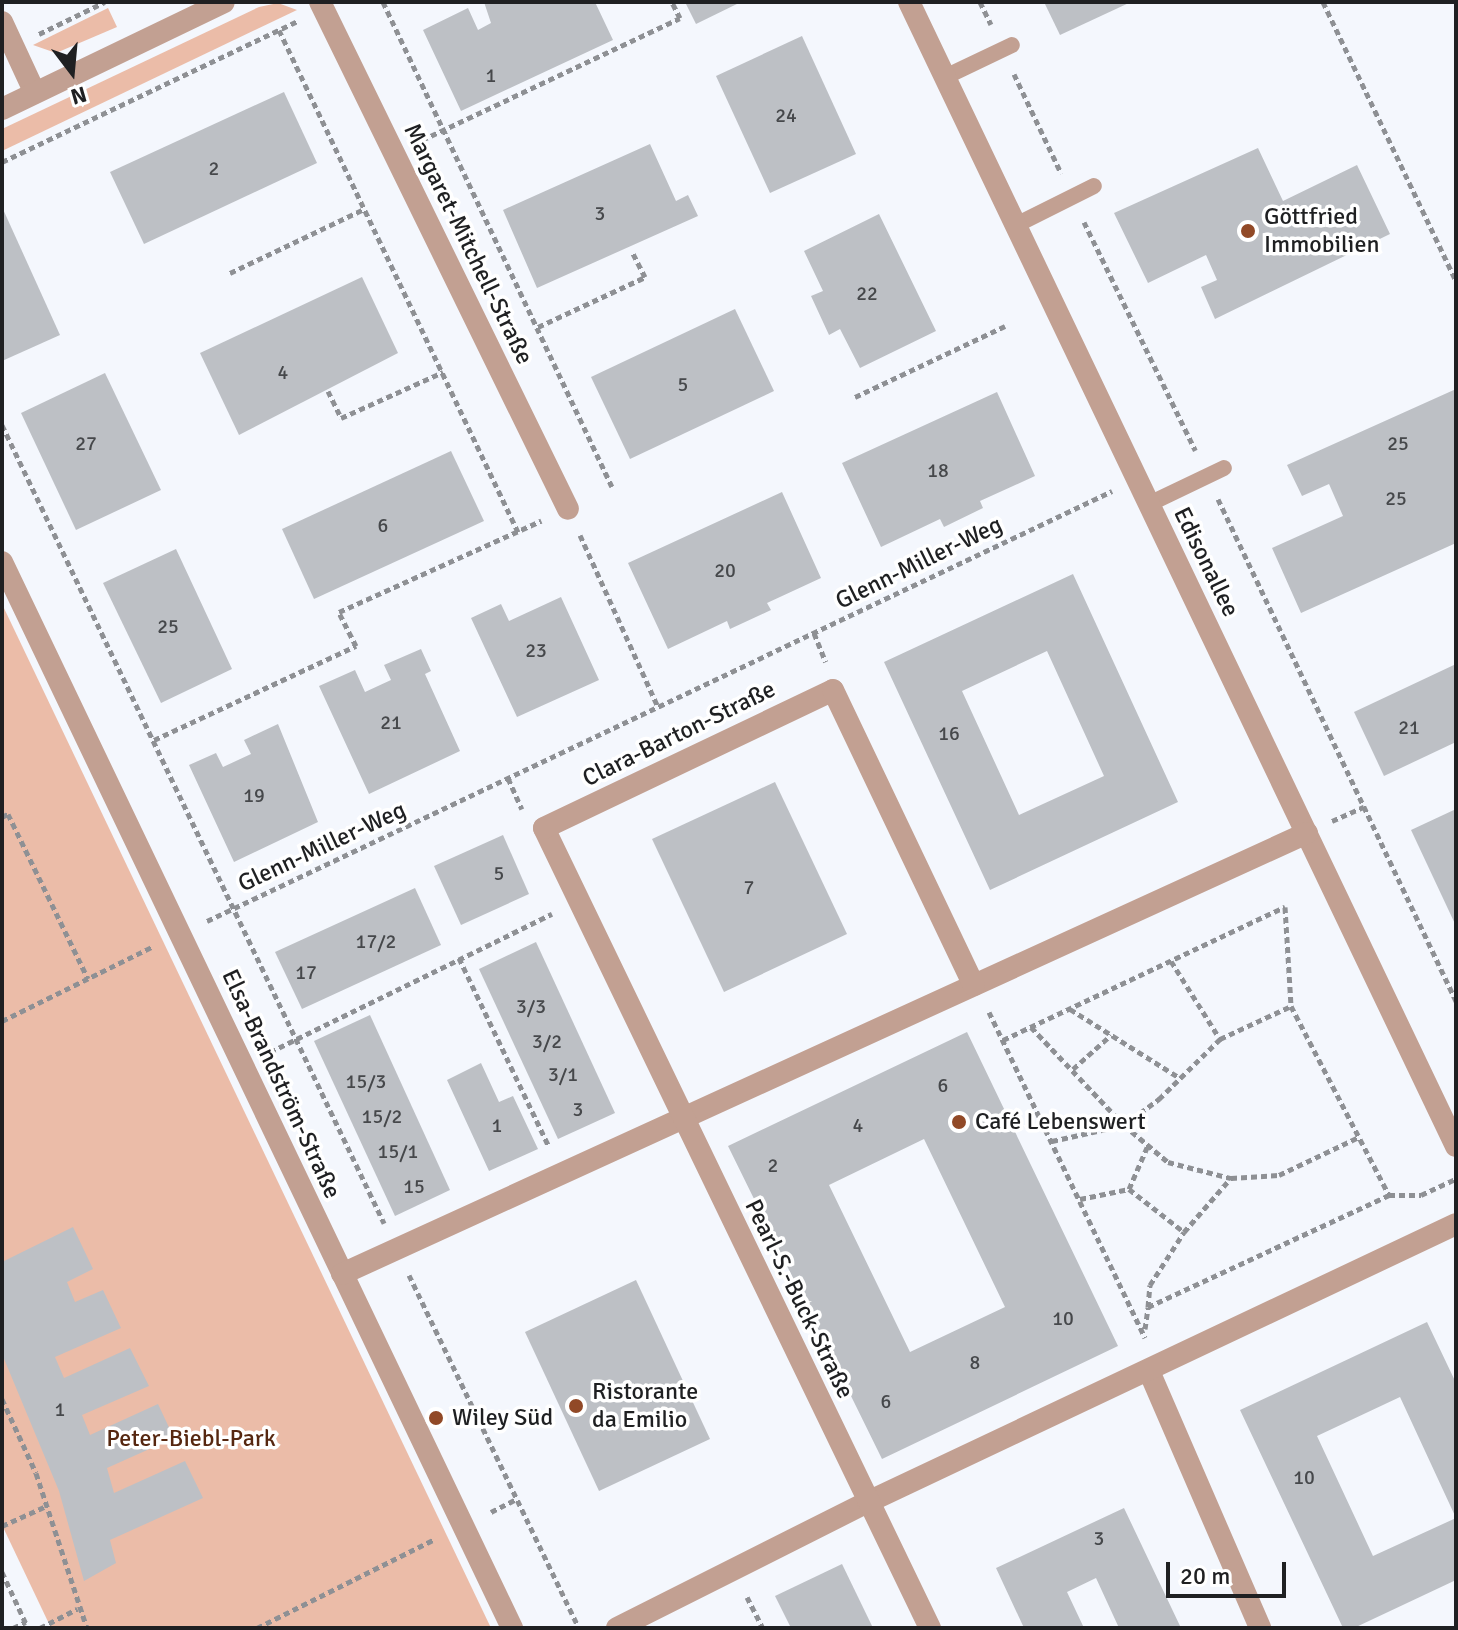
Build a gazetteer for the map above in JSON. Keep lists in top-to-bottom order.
{
  "streets": {
    "street": [
      "Margaret-Mitchell-Straße",
      "Edisonallee",
      "Clara-Barton-Straße",
      "Elsa-Brandström-Straße",
      "Pearl-S.-Buck-Straße"
    ],
    "path": ["Glenn-Miller-Weg"]
  },
  "crossings": [
    ["Edisonallee", "Glenn-Miller-Weg"],
    ["Glenn-Miller-Weg", "Elsa-Brandström-Straße"],
    ["Clara-Barton-Straße", "Pearl-S.-Buck-Straße"]
  ],
  "parks": ["Peter-Biebl-Park"],
  "places": [
    "Göttfried Immobilien",
    "Café Lebenswert",
    "Ristorante da Emilio",
    "Wiley Süd"
  ],
  "house_numbers": [
    "1",
    "24",
    "2",
    "3",
    "22",
    "4",
    "5",
    "27",
    "25",
    "18",
    "25",
    "6",
    "20",
    "25",
    "23",
    "21",
    "21",
    "16",
    "19",
    "5",
    "7",
    "17/2",
    "17",
    "3/3",
    "3/2",
    "3/1",
    "15/3",
    "6",
    "3",
    "15/2",
    "1",
    "4",
    "15/1",
    "2",
    "15",
    "10",
    "8",
    "6",
    "1",
    "10",
    "3"
  ],
  "scale_bar": "20 m",
  "north": "bottom"
}
